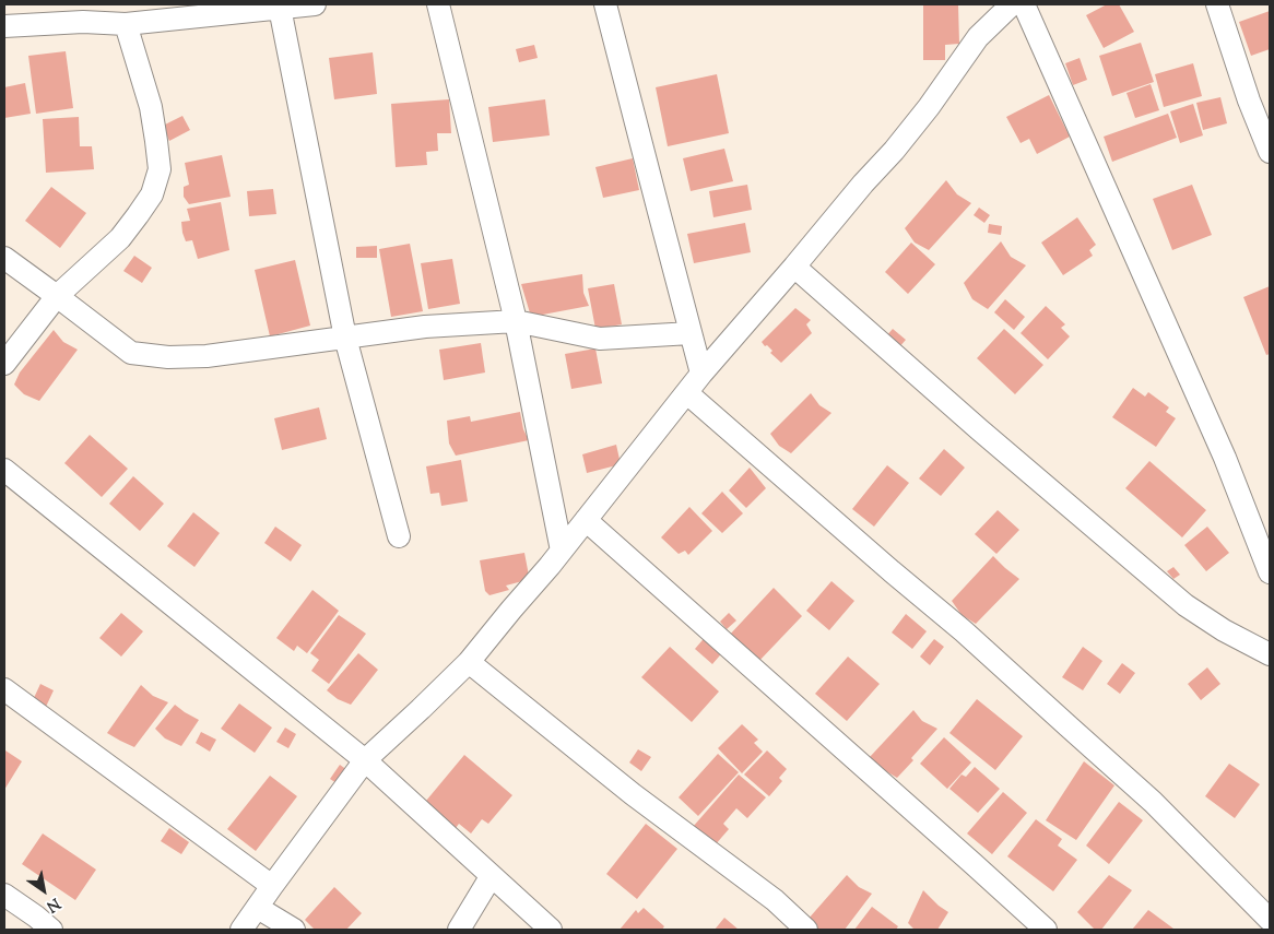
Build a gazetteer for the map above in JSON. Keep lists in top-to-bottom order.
{
  "north": "bottom right"
}
